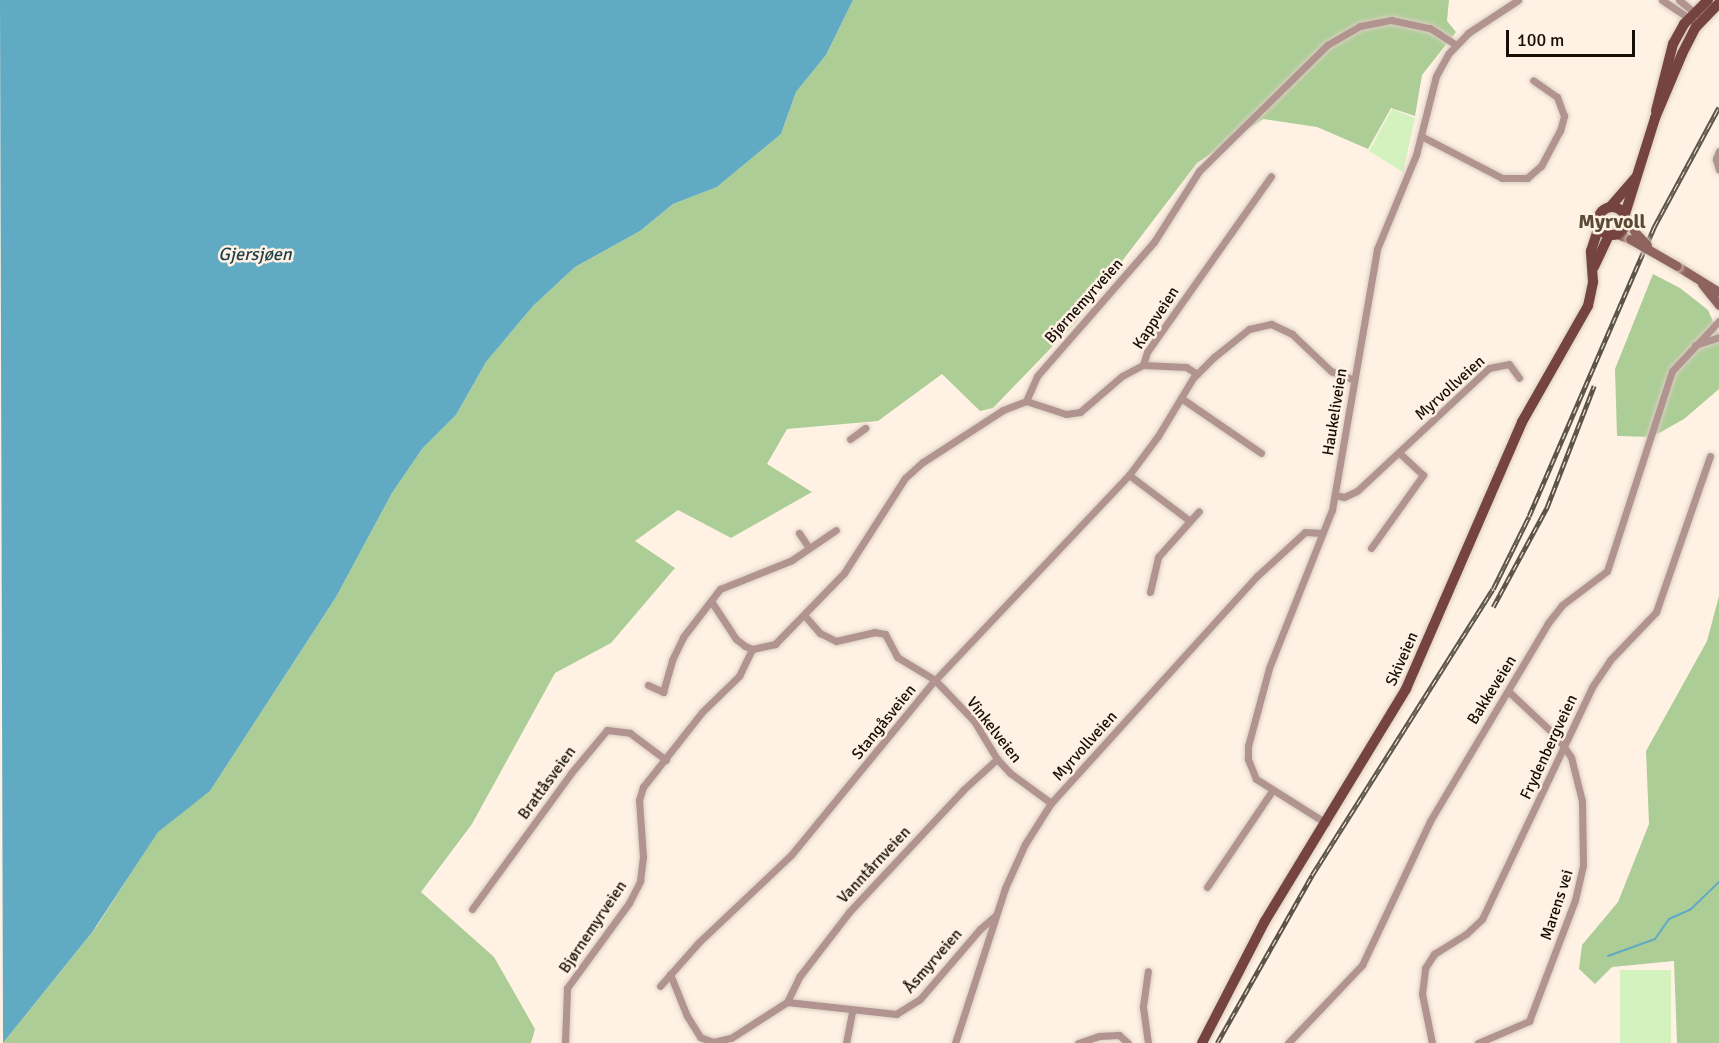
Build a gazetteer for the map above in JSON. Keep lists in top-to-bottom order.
{
  "streets": {
    "main road": ["Skiveien"],
    "street": [
      "Bjørnemyrveien",
      "Kappveien",
      "Myrvollveien",
      "Haukeliveien",
      "Bakkeveien",
      "Stangåsveien",
      "Vinkelveien",
      "Frydenbergveien",
      "Brattåsveien",
      "Vanntårnveien",
      "Marens vei",
      "Åsmyrveien"
    ]
  },
  "crossings": [
    ["Bjørnemyrveien", "Kappveien"],
    ["Bjørnemyrveien", "Haukeliveien"],
    ["Bjørnemyrveien", "Brattåsveien"],
    ["Myrvollveien", "Haukeliveien"],
    ["Myrvollveien", "Vinkelveien"],
    ["Myrvollveien", "Åsmyrveien"],
    ["Haukeliveien", "Skiveien"],
    ["Haukeliveien", "Stangåsveien"],
    ["Bakkeveien", "Marens vei"],
    ["Stangåsveien", "Vinkelveien"],
    ["Vinkelveien", "Vanntårnveien"],
    ["Frydenbergveien", "Marens vei"],
    ["Vanntårnveien", "Åsmyrveien"]
  ],
  "districts": ["Myrvoll"],
  "water": ["Gjersjøen"],
  "scale_bar": "100 m"
}
